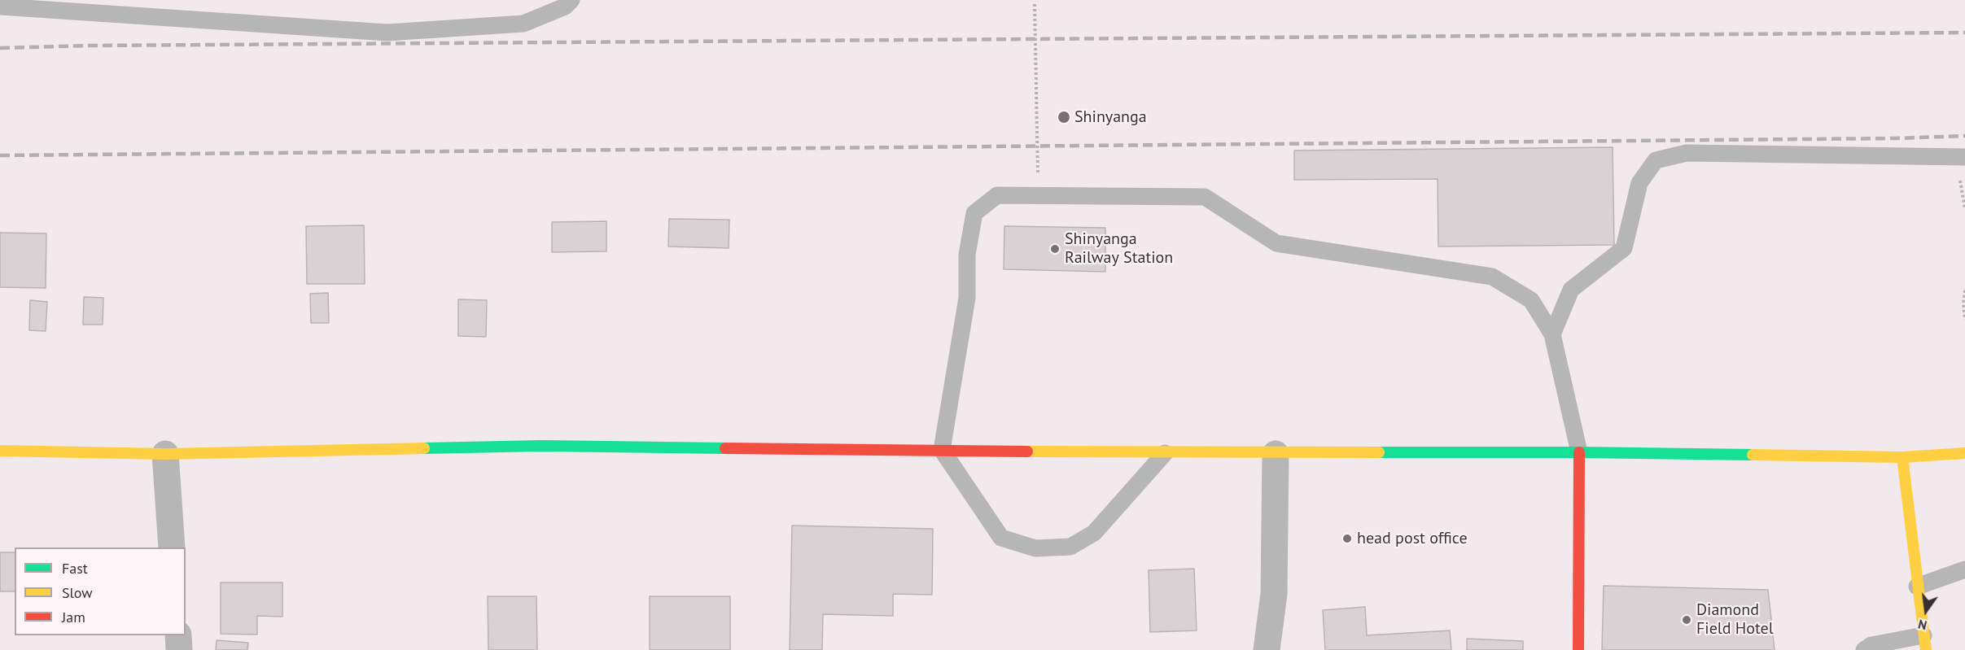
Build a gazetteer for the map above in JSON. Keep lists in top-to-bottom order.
{
  "places": [
    "Shinyanga",
    "Shinyanga Railway Station",
    "head post office",
    "Diamond Field Hotel"
  ],
  "legend": ["Fast", "Slow", "Jam"],
  "north": "bottom"
}
